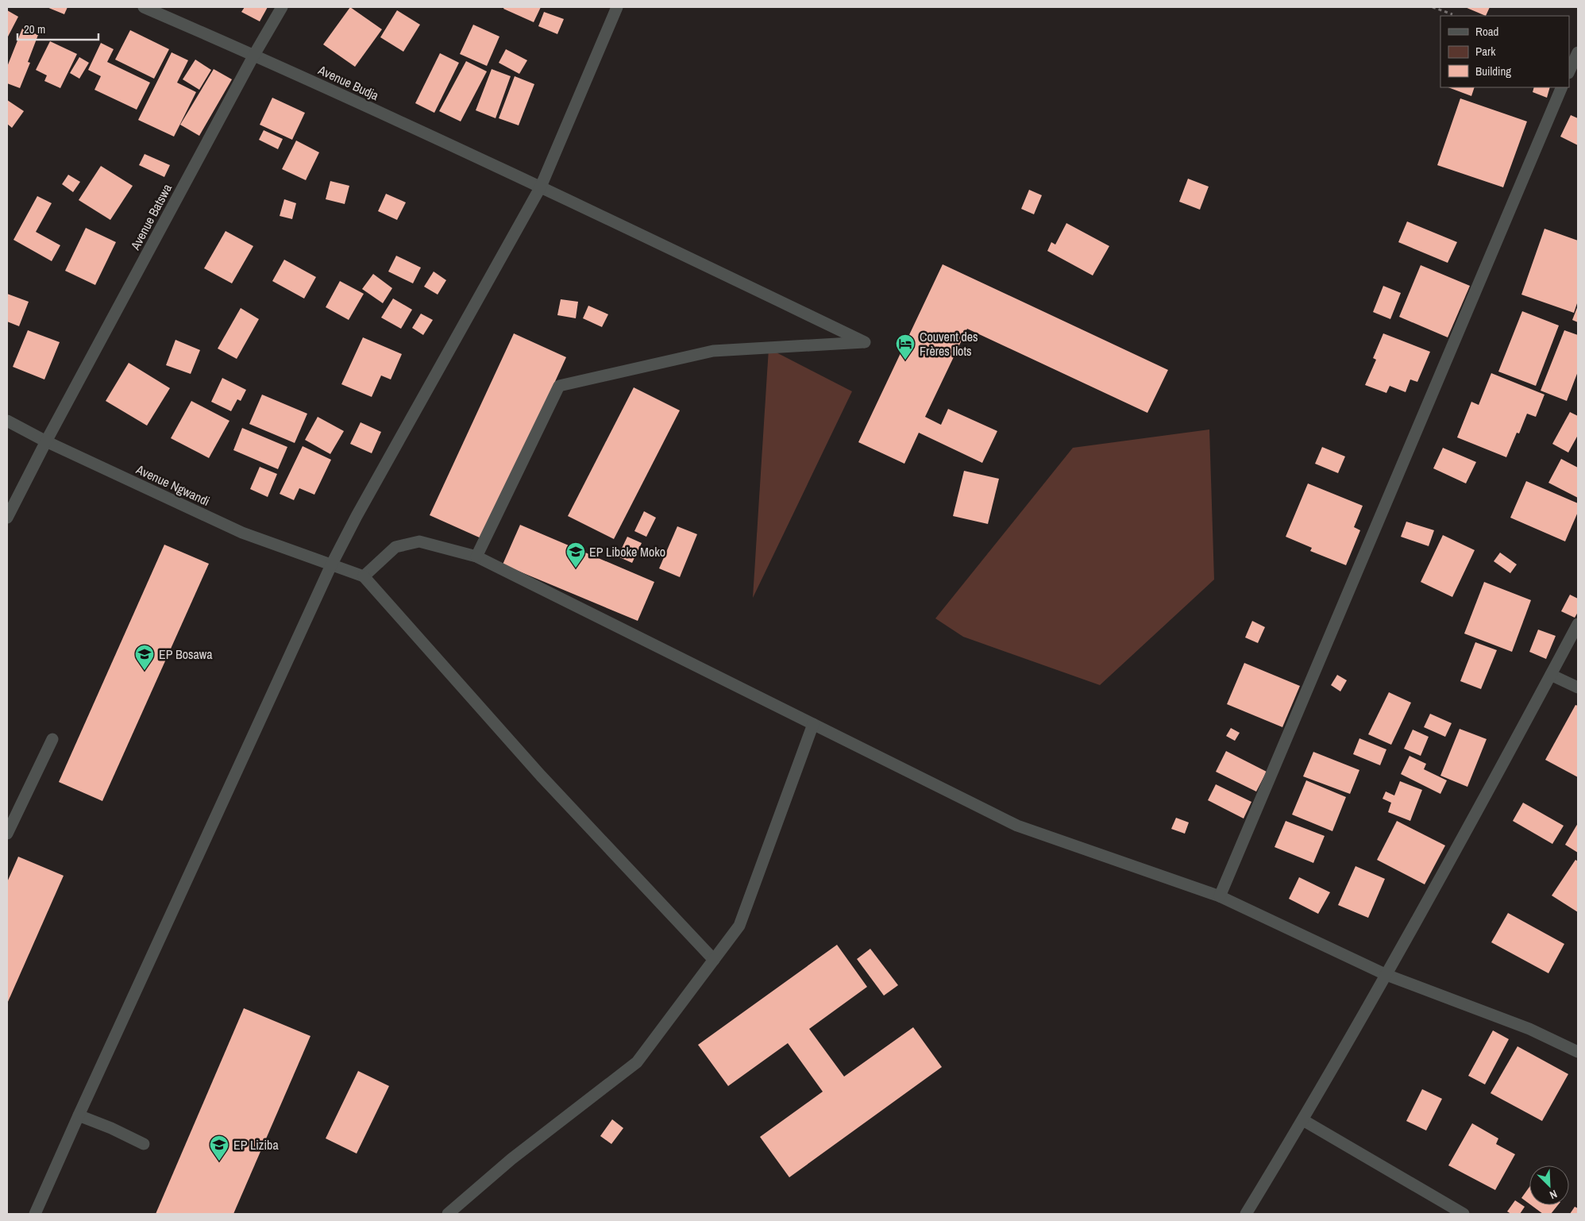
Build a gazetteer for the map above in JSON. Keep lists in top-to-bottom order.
{
  "streets": {
    "street": ["Avenue Budja", "Avenue Batswa", "Avenue Ngwandi"]
  },
  "crossings": [
    ["Avenue Budja", "Avenue Batswa"],
    ["Avenue Batswa", "Avenue Ngwandi"]
  ],
  "places": {
    "hotel": ["Couvent des Frères Ilots"],
    "school or university": ["EP Liboke Moko", "EP Bosawa", "EP Liziba"]
  },
  "legend": ["Road", "Park", "Building"],
  "scale_bar": "20 m",
  "north": "bottom right"
}
